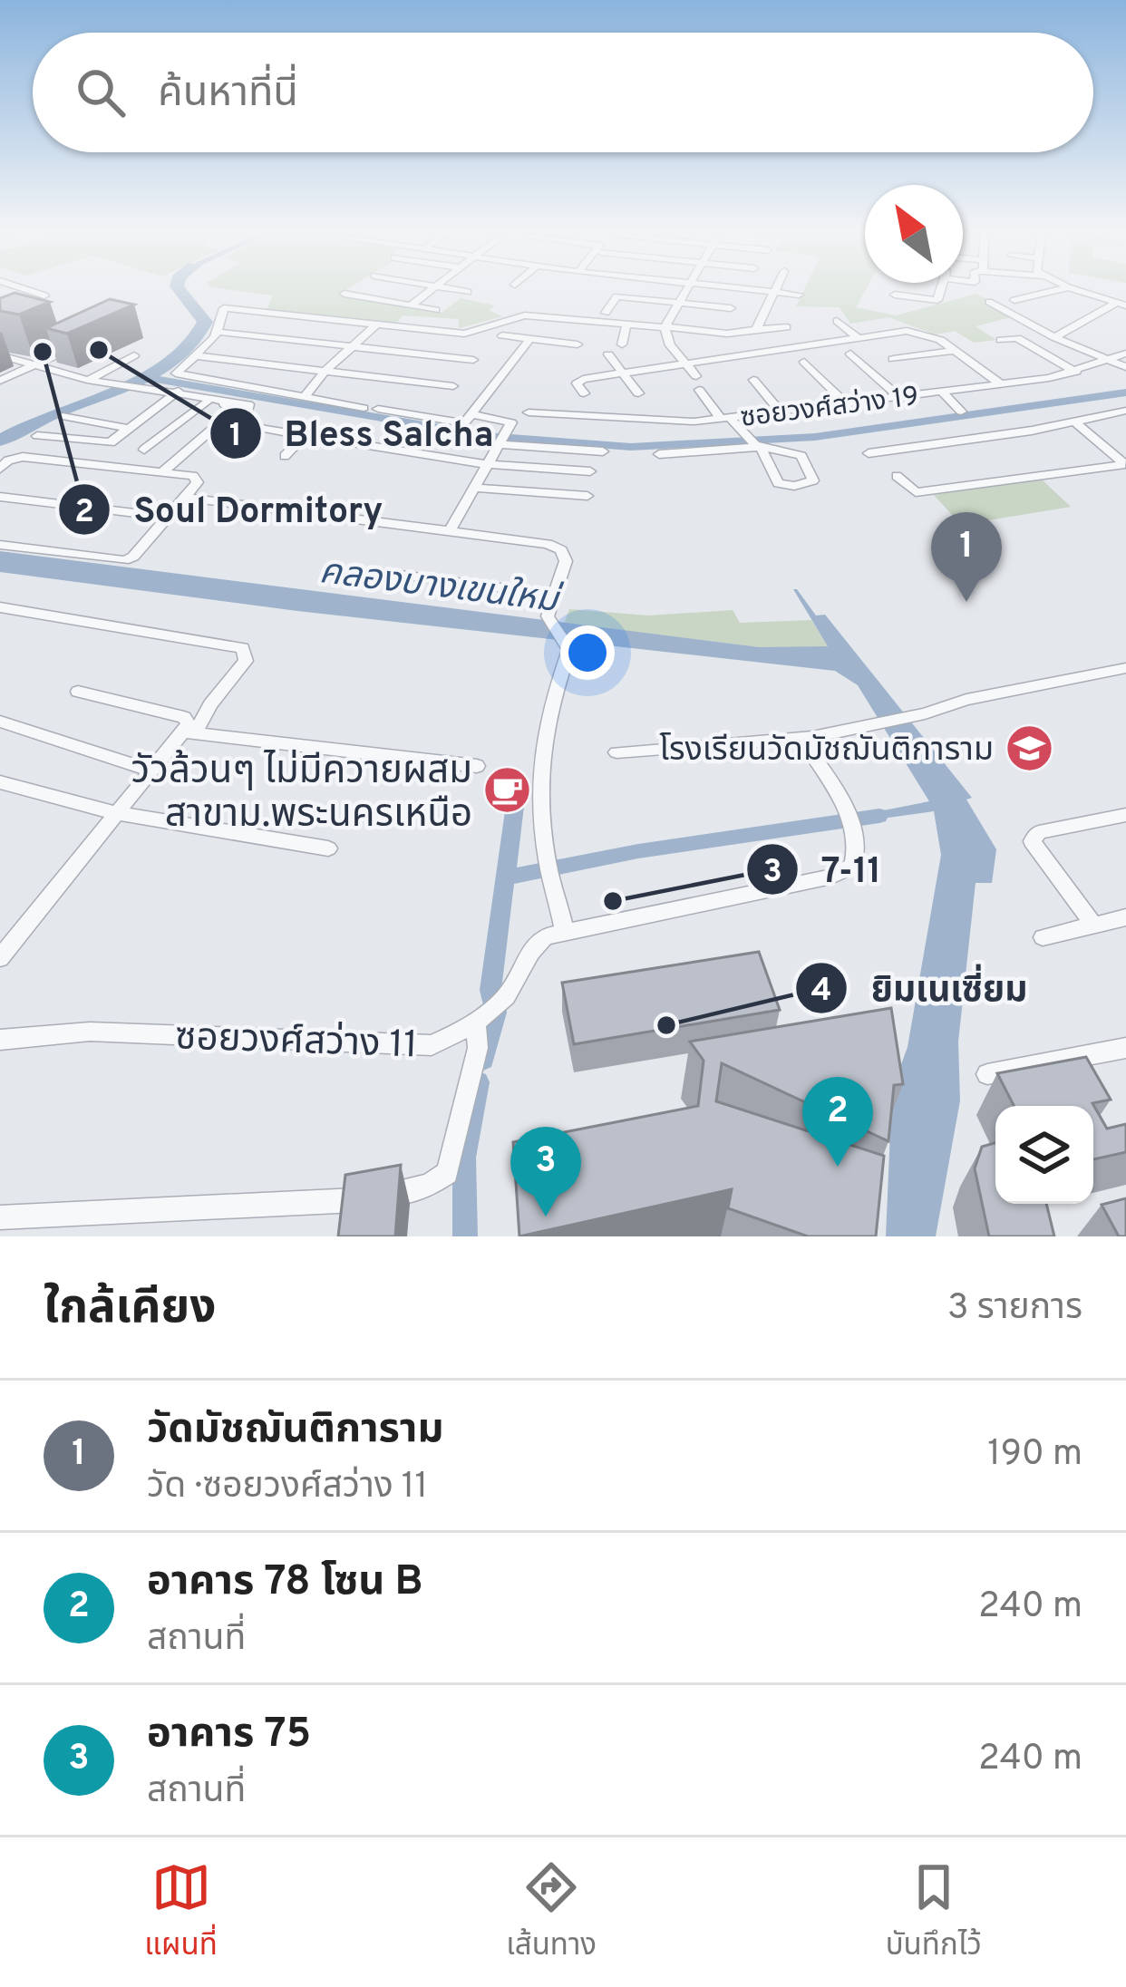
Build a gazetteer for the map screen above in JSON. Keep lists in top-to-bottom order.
{
  "streets": {
    "street": ["ซอยวงศ์สว่าง 19", "ซอยวงศ์สว่าง 11"]
  },
  "water": ["คลองบางเขนใหม่"],
  "places": {
    "other": [
      "Bless Salcha",
      "Soul Dormitory",
      "7-11",
      "ยิมเนเซี่ยม"
    ],
    "school or university": ["โรงเรียนวัดมัชฌันติการาม"],
    "cafe": ["วัวล้วนๆ ไม่มีควายผสม สาขาม.พระนครเหนือ"]
  },
  "north": "top left",
  "page": {
    "search": "ค้นหาที่นี่",
    "pins": ["1", "2", "3"],
    "heading": ["ใกล้เคียง", "3 รายการ"],
    "list": [
      {
        "mark": "1",
        "name": "วัดมัชฌันติการาม",
        "note": "วัด · ซอยวงศ์สว่าง 11",
        "value": "190 m"
      },
      {
        "mark": "2",
        "name": "อาคาร 78 โซน B",
        "note": "สถานที่",
        "value": "240 m"
      },
      {
        "mark": "3",
        "name": "อาคาร 75",
        "note": "สถานที่",
        "value": "240 m"
      }
    ],
    "nav": ["แผนที่", "เส้นทาง", "บันทึกไว้"]
  }
}
